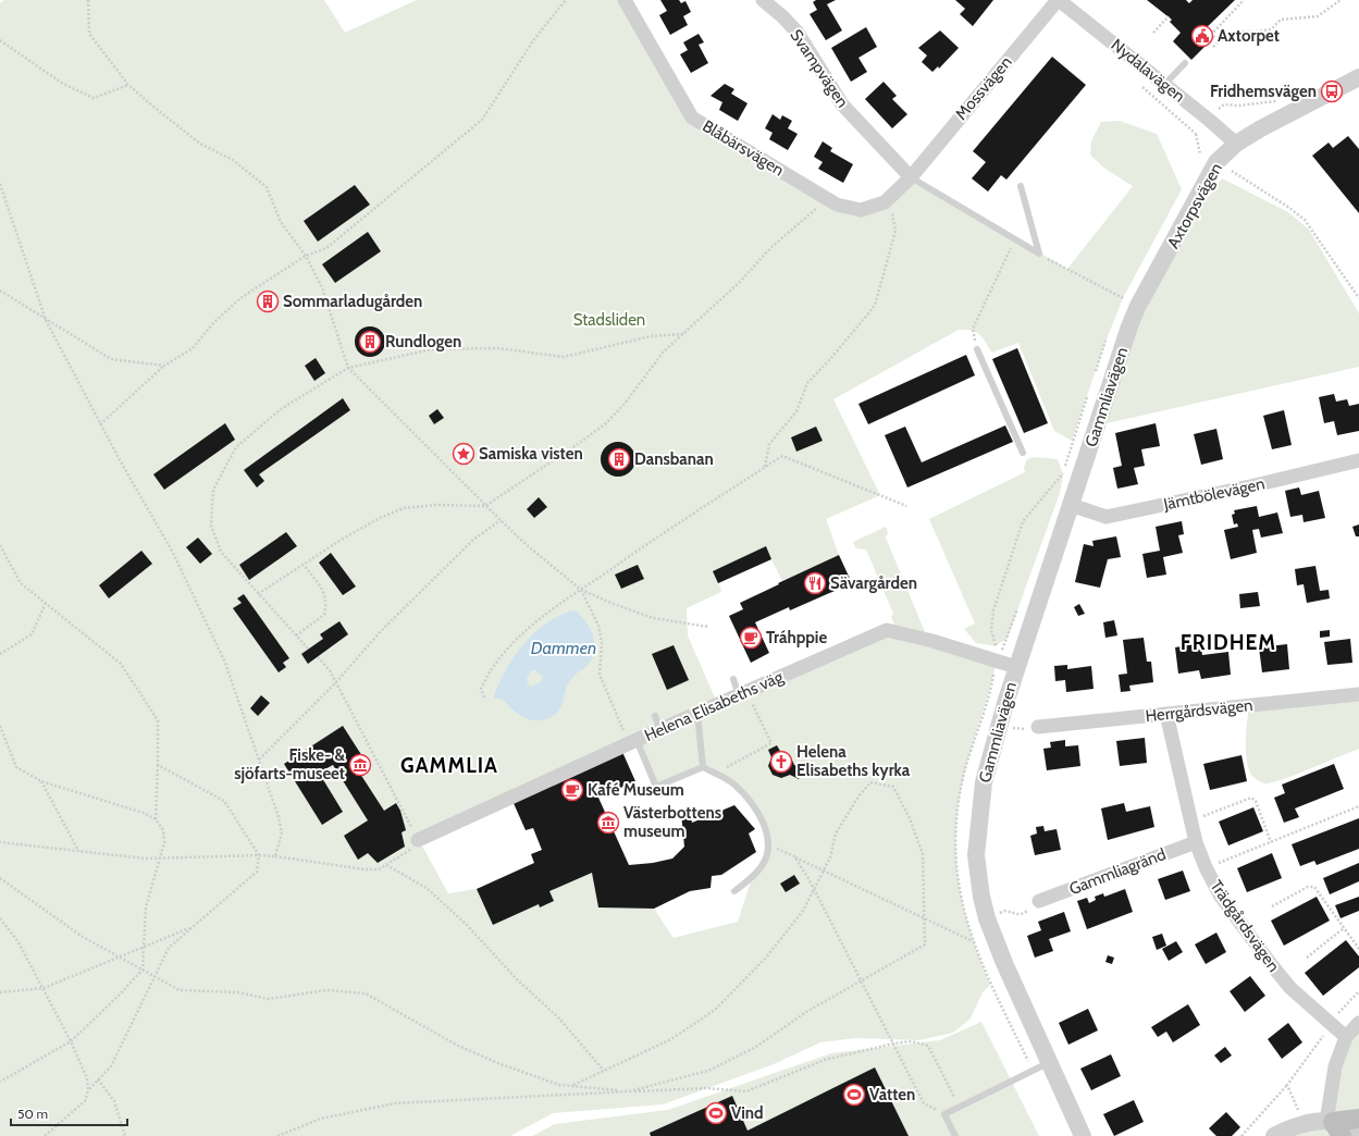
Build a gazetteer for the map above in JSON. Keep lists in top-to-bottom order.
{
  "streets": {
    "street": [
      "Svampvägen",
      "Nydalavägen",
      "Mossvägen",
      "Blåbärsvägen",
      "Axtorpsvägen",
      "Gammliavägen",
      "Jämtbölevägen",
      "Helena Elisabeths väg",
      "Herrgårdsvägen",
      "Gammliagränd",
      "Trädgårdsvägen"
    ]
  },
  "crossings": [
    ["Svampvägen", "Mossvägen"],
    ["Svampvägen", "Blåbärsvägen"],
    ["Nydalavägen", "Mossvägen"],
    ["Nydalavägen", "Axtorpsvägen"],
    ["Mossvägen", "Blåbärsvägen"],
    ["Axtorpsvägen", "Gammliavägen"],
    ["Gammliavägen", "Jämtbölevägen"],
    ["Gammliavägen", "Helena Elisabeths väg"],
    ["Herrgårdsvägen", "Trädgårdsvägen"],
    ["Gammliagränd", "Trädgårdsvägen"]
  ],
  "districts": ["FRIDHEM", "GAMMLIA"],
  "water": ["Dammen"],
  "parks": ["Stadsliden"],
  "places": {
    "public building": ["Axtorpet"],
    "bus stop": ["Fridhemsvägen"],
    "building": ["Sommarladugården", "Rundlogen", "Dansbanan"],
    "place": ["Samiska visten"],
    "restaurant": ["Sävargården"],
    "cafe": ["Tráhppie", "Kafé Museum"],
    "church": ["Helena Elisabeths kyrka"],
    "museum": ["Fiske- & sjöfarts-museet", "Västerbottens museum"],
    "sports": ["Vatten", "Vind"]
  },
  "scale_bar": "50 m"
}
